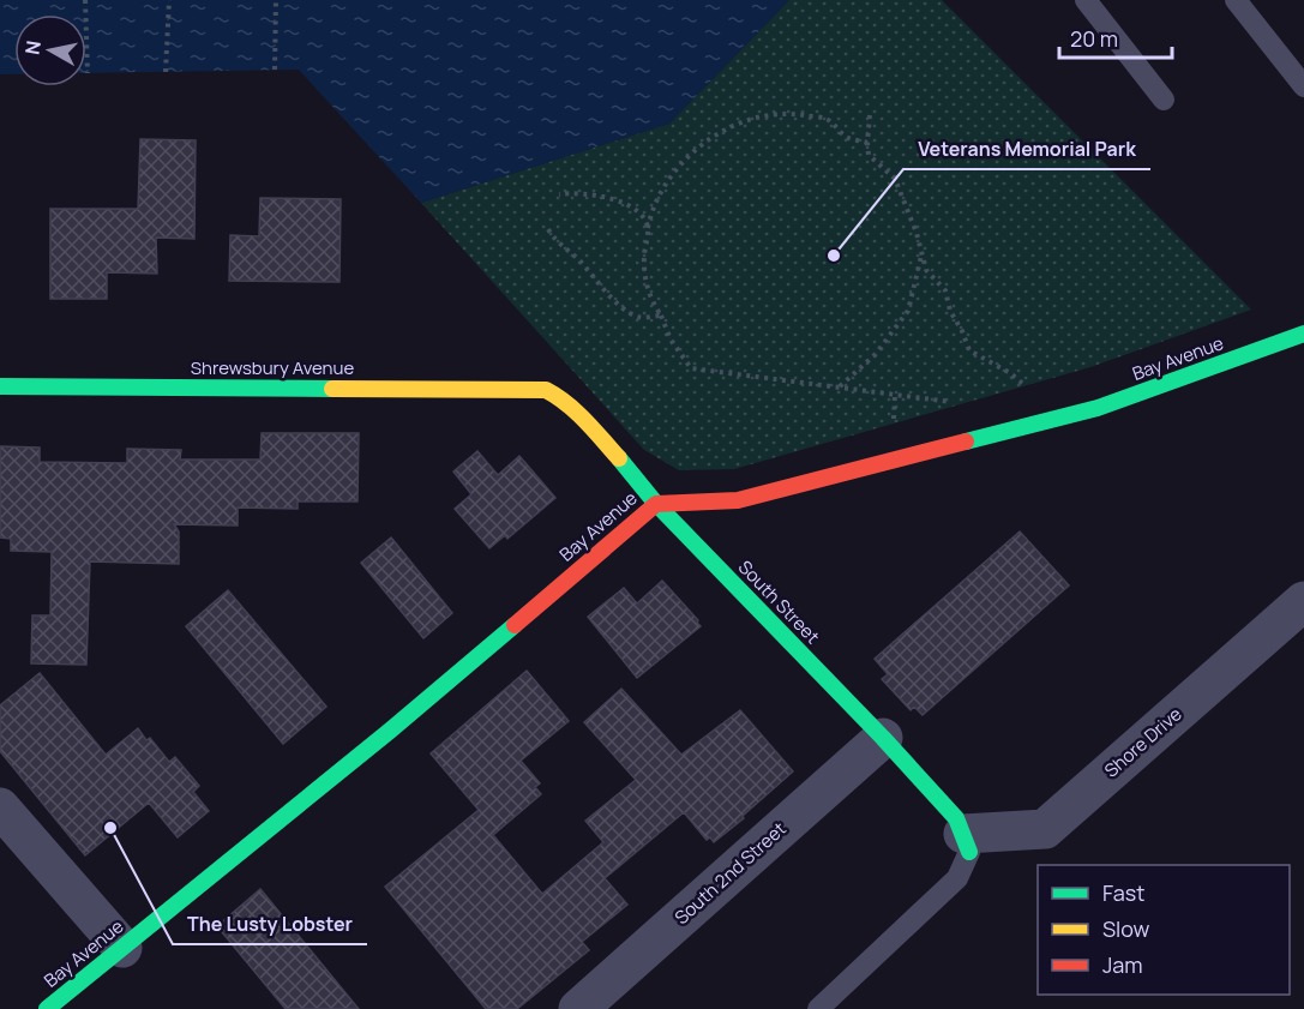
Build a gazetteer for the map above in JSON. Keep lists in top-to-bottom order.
{
  "streets": {
    "street": [
      "Bay Avenue",
      "Shrewsbury Avenue",
      "South Street",
      "Shore Drive",
      "South 2nd Street"
    ]
  },
  "crossings": [
    ["Bay Avenue", "South Street"],
    ["Shrewsbury Avenue", "South Street"],
    ["South Street", "Shore Drive"],
    ["South Street", "South 2nd Street"]
  ],
  "places": ["Veterans Memorial Park", "The Lusty Lobster"],
  "legend": ["Fast", "Slow", "Jam"],
  "scale_bar": "20 m",
  "north": "left"
}
